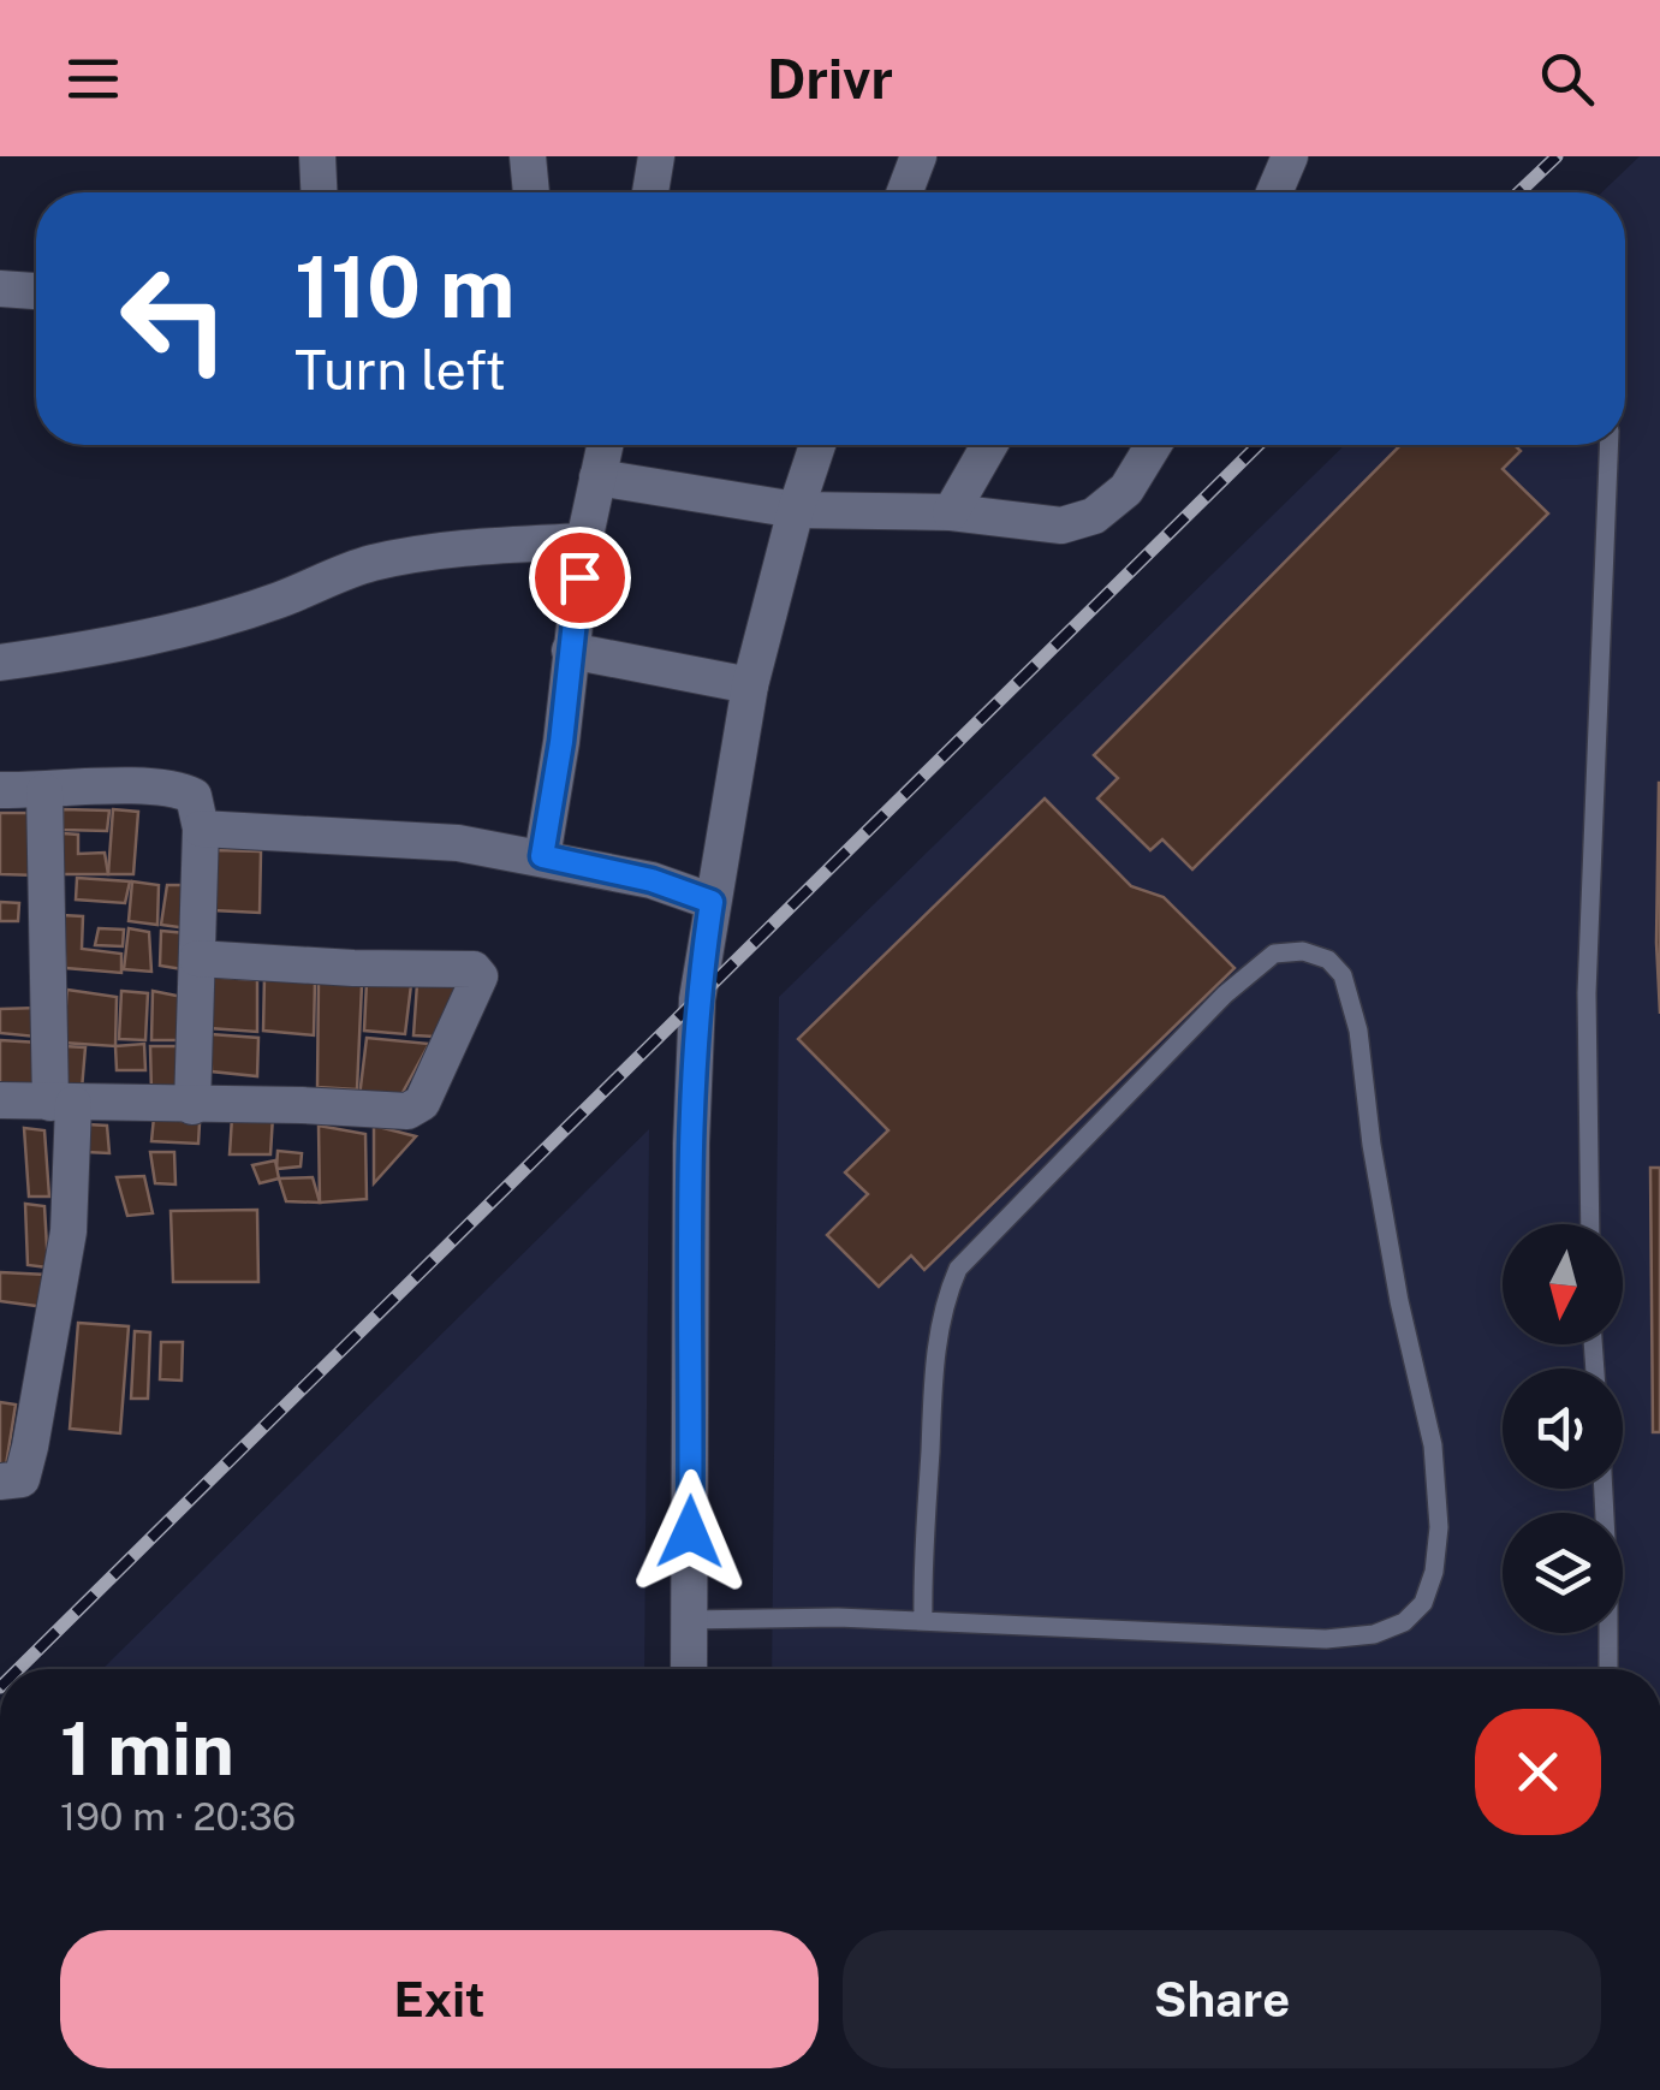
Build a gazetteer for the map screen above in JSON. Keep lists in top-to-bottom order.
{
  "north": "bottom",
  "page": {
    "header": "Drivr",
    "turn": ["110 m", "Turn left"],
    "heading": ["1 min", "190 m · 20:36"],
    "buttons": ["Exit", "Share"]
  }
}
